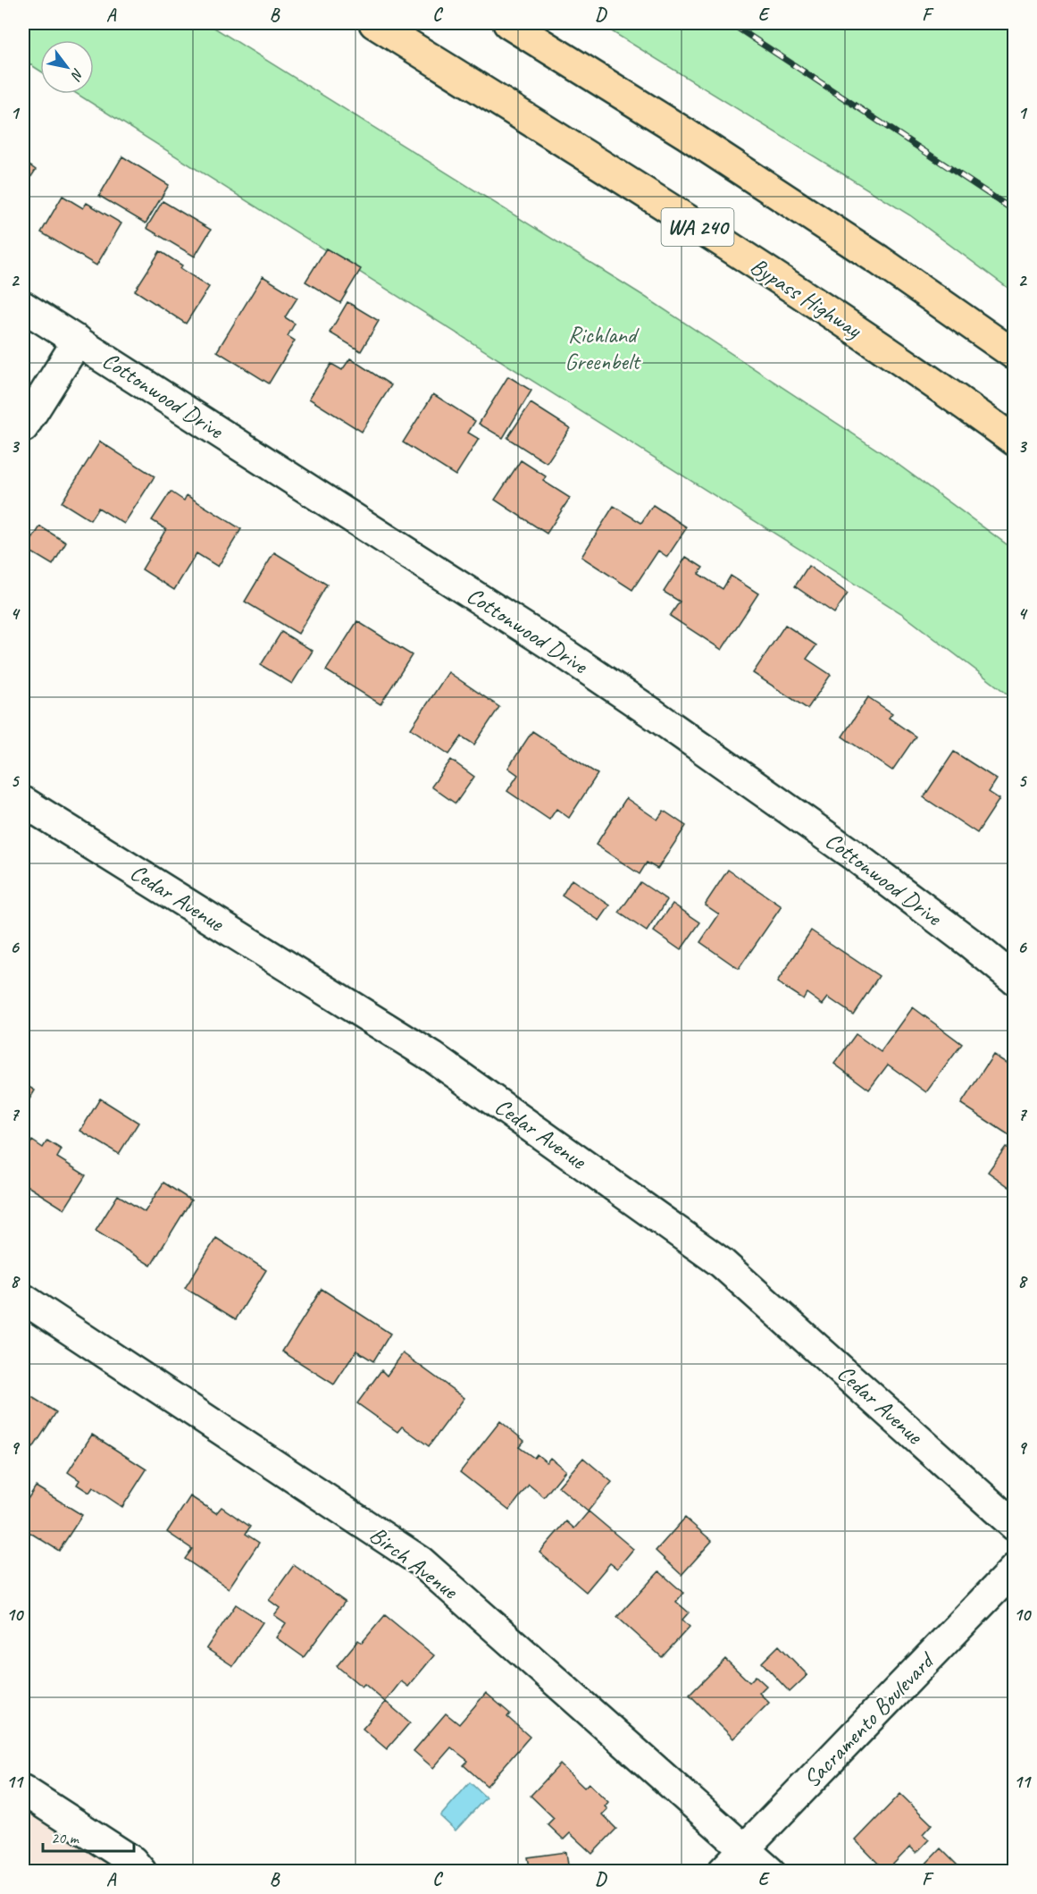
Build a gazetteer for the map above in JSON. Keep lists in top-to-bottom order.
{
  "streets": {
    "highway": ["WA 240", "Bypass Highway"],
    "street": [
      "Cottonwood Drive",
      "Cedar Avenue",
      "Birch Avenue",
      "Sacramento Boulevard"
    ]
  },
  "crossings": [
    ["Birch Avenue", "Sacramento Boulevard"]
  ],
  "parks": ["Richland Greenbelt"],
  "scale_bar": "20 m",
  "north": "bottom right",
  "grid": {
    "columns": [
      "A",
      "B",
      "C",
      "D",
      "E",
      "F"
    ],
    "rows": [
      "1",
      "2",
      "3",
      "4",
      "5",
      "6",
      "7",
      "8",
      "9",
      "10",
      "11"
    ]
  }
}
